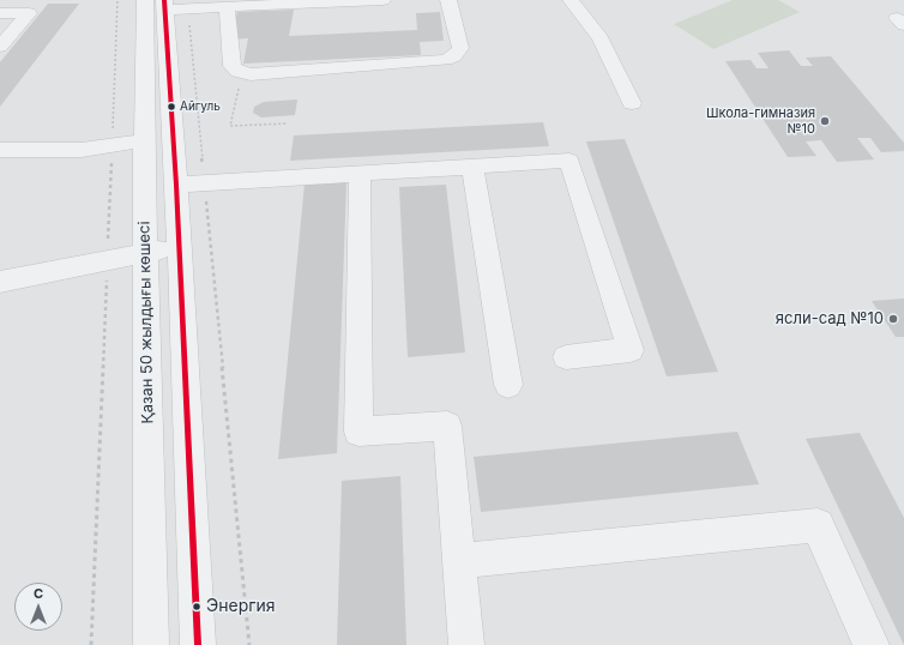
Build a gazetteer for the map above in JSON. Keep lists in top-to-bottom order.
{
  "streets": {
    "street": ["Қазан 50 жылдығы көшесі"]
  },
  "places": [
    "Айгуль",
    "Школа-гимназия №10",
    "ясли-сад №10",
    "Энергия"
  ],
  "north": "top"
}
